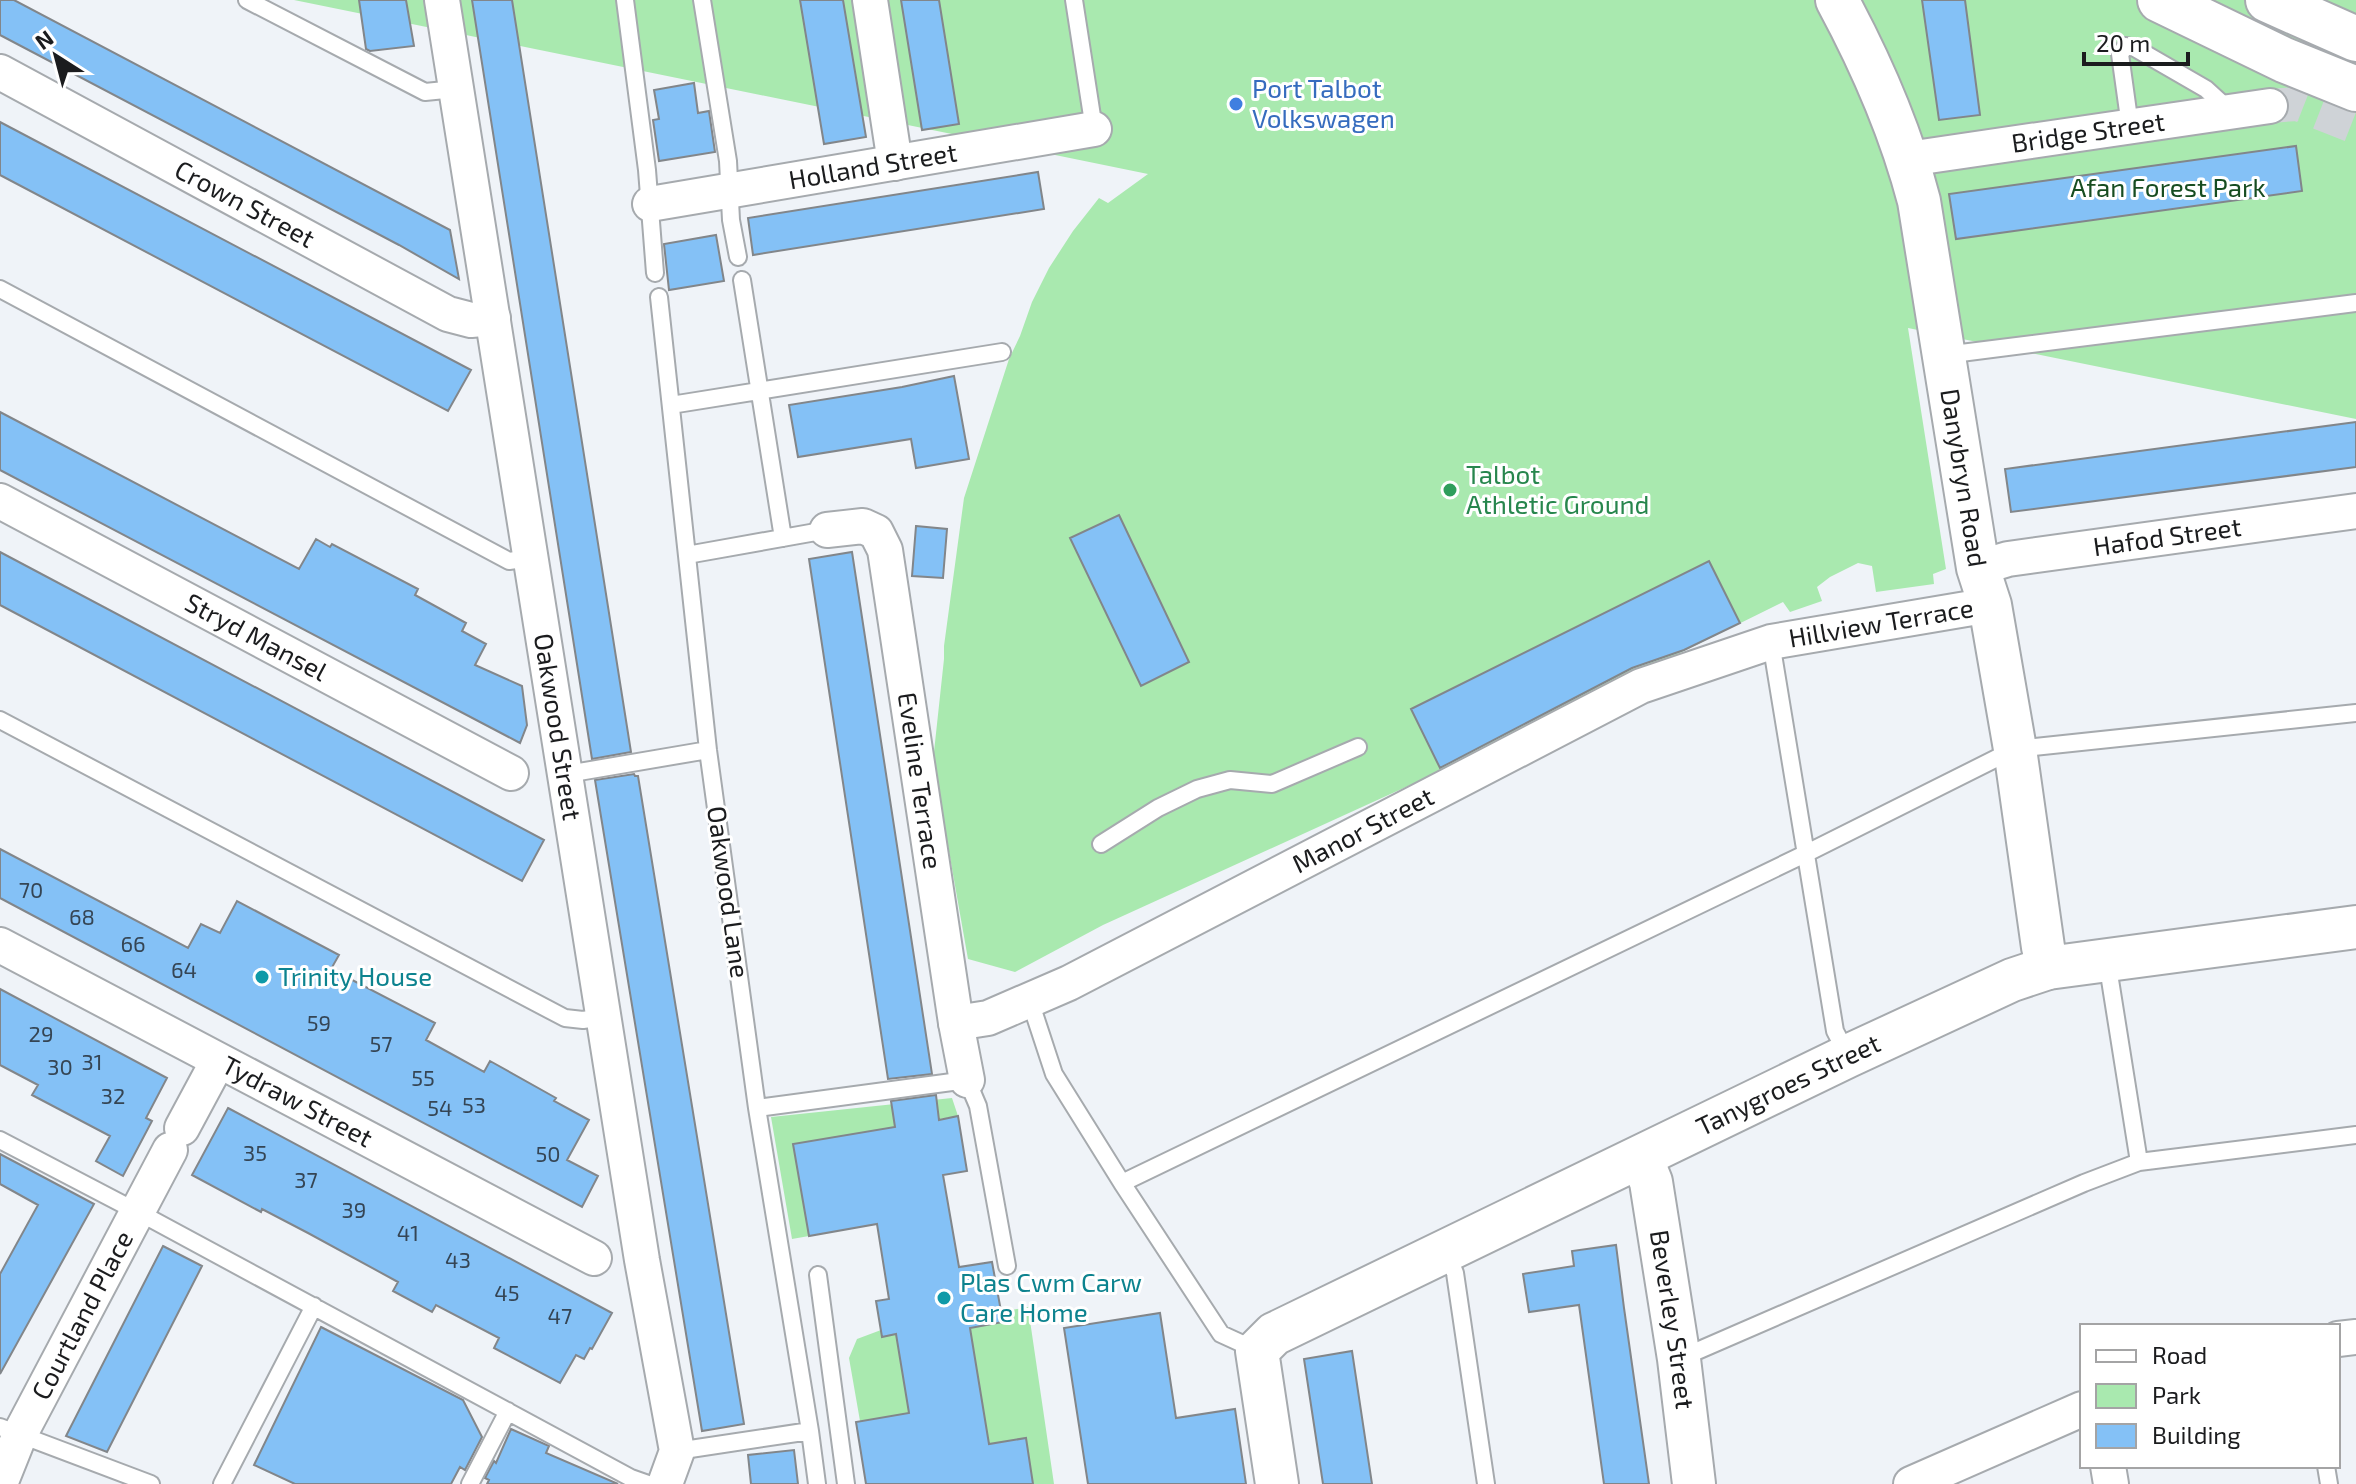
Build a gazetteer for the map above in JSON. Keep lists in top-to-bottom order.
{
  "streets": {
    "street": [
      "Bridge Street",
      "Holland Street",
      "Crown Street",
      "Danybryn Road",
      "Hafod Street",
      "Hillview Terrace",
      "Stryd Mansel",
      "Oakwood Street",
      "Eveline Terrace",
      "Manor Street",
      "Tanygroes Street",
      "Tydraw Street",
      "Courtland Place",
      "Beverley Street"
    ],
    "lane": ["Oakwood Lane"]
  },
  "crossings": [
    ["Bridge Street", "Danybryn Road"],
    ["Crown Street", "Oakwood Street"],
    ["Danybryn Road", "Hafod Street"],
    ["Danybryn Road", "Hillview Terrace"],
    ["Danybryn Road", "Tanygroes Street"],
    ["Hafod Street", "Hillview Terrace"],
    ["Hillview Terrace", "Manor Street"],
    ["Eveline Terrace", "Manor Street"],
    ["Tanygroes Street", "Beverley Street"],
    ["Tydraw Street", "Courtland Place"]
  ],
  "parks": ["Afan Forest Park"],
  "places": [
    "Port Talbot Volkswagen",
    "Talbot Athletic Ground",
    "Trinity House",
    "Plas Cwm Carw Care Home"
  ],
  "house_numbers": [
    "70",
    "68",
    "66",
    "64",
    "59",
    "29",
    "57",
    "31",
    "30",
    "55",
    "32",
    "53",
    "54",
    "35",
    "50",
    "37",
    "39",
    "41",
    "43",
    "45",
    "47"
  ],
  "legend": ["Road", "Park", "Building"],
  "scale_bar": "20 m",
  "north": "top left"
}
